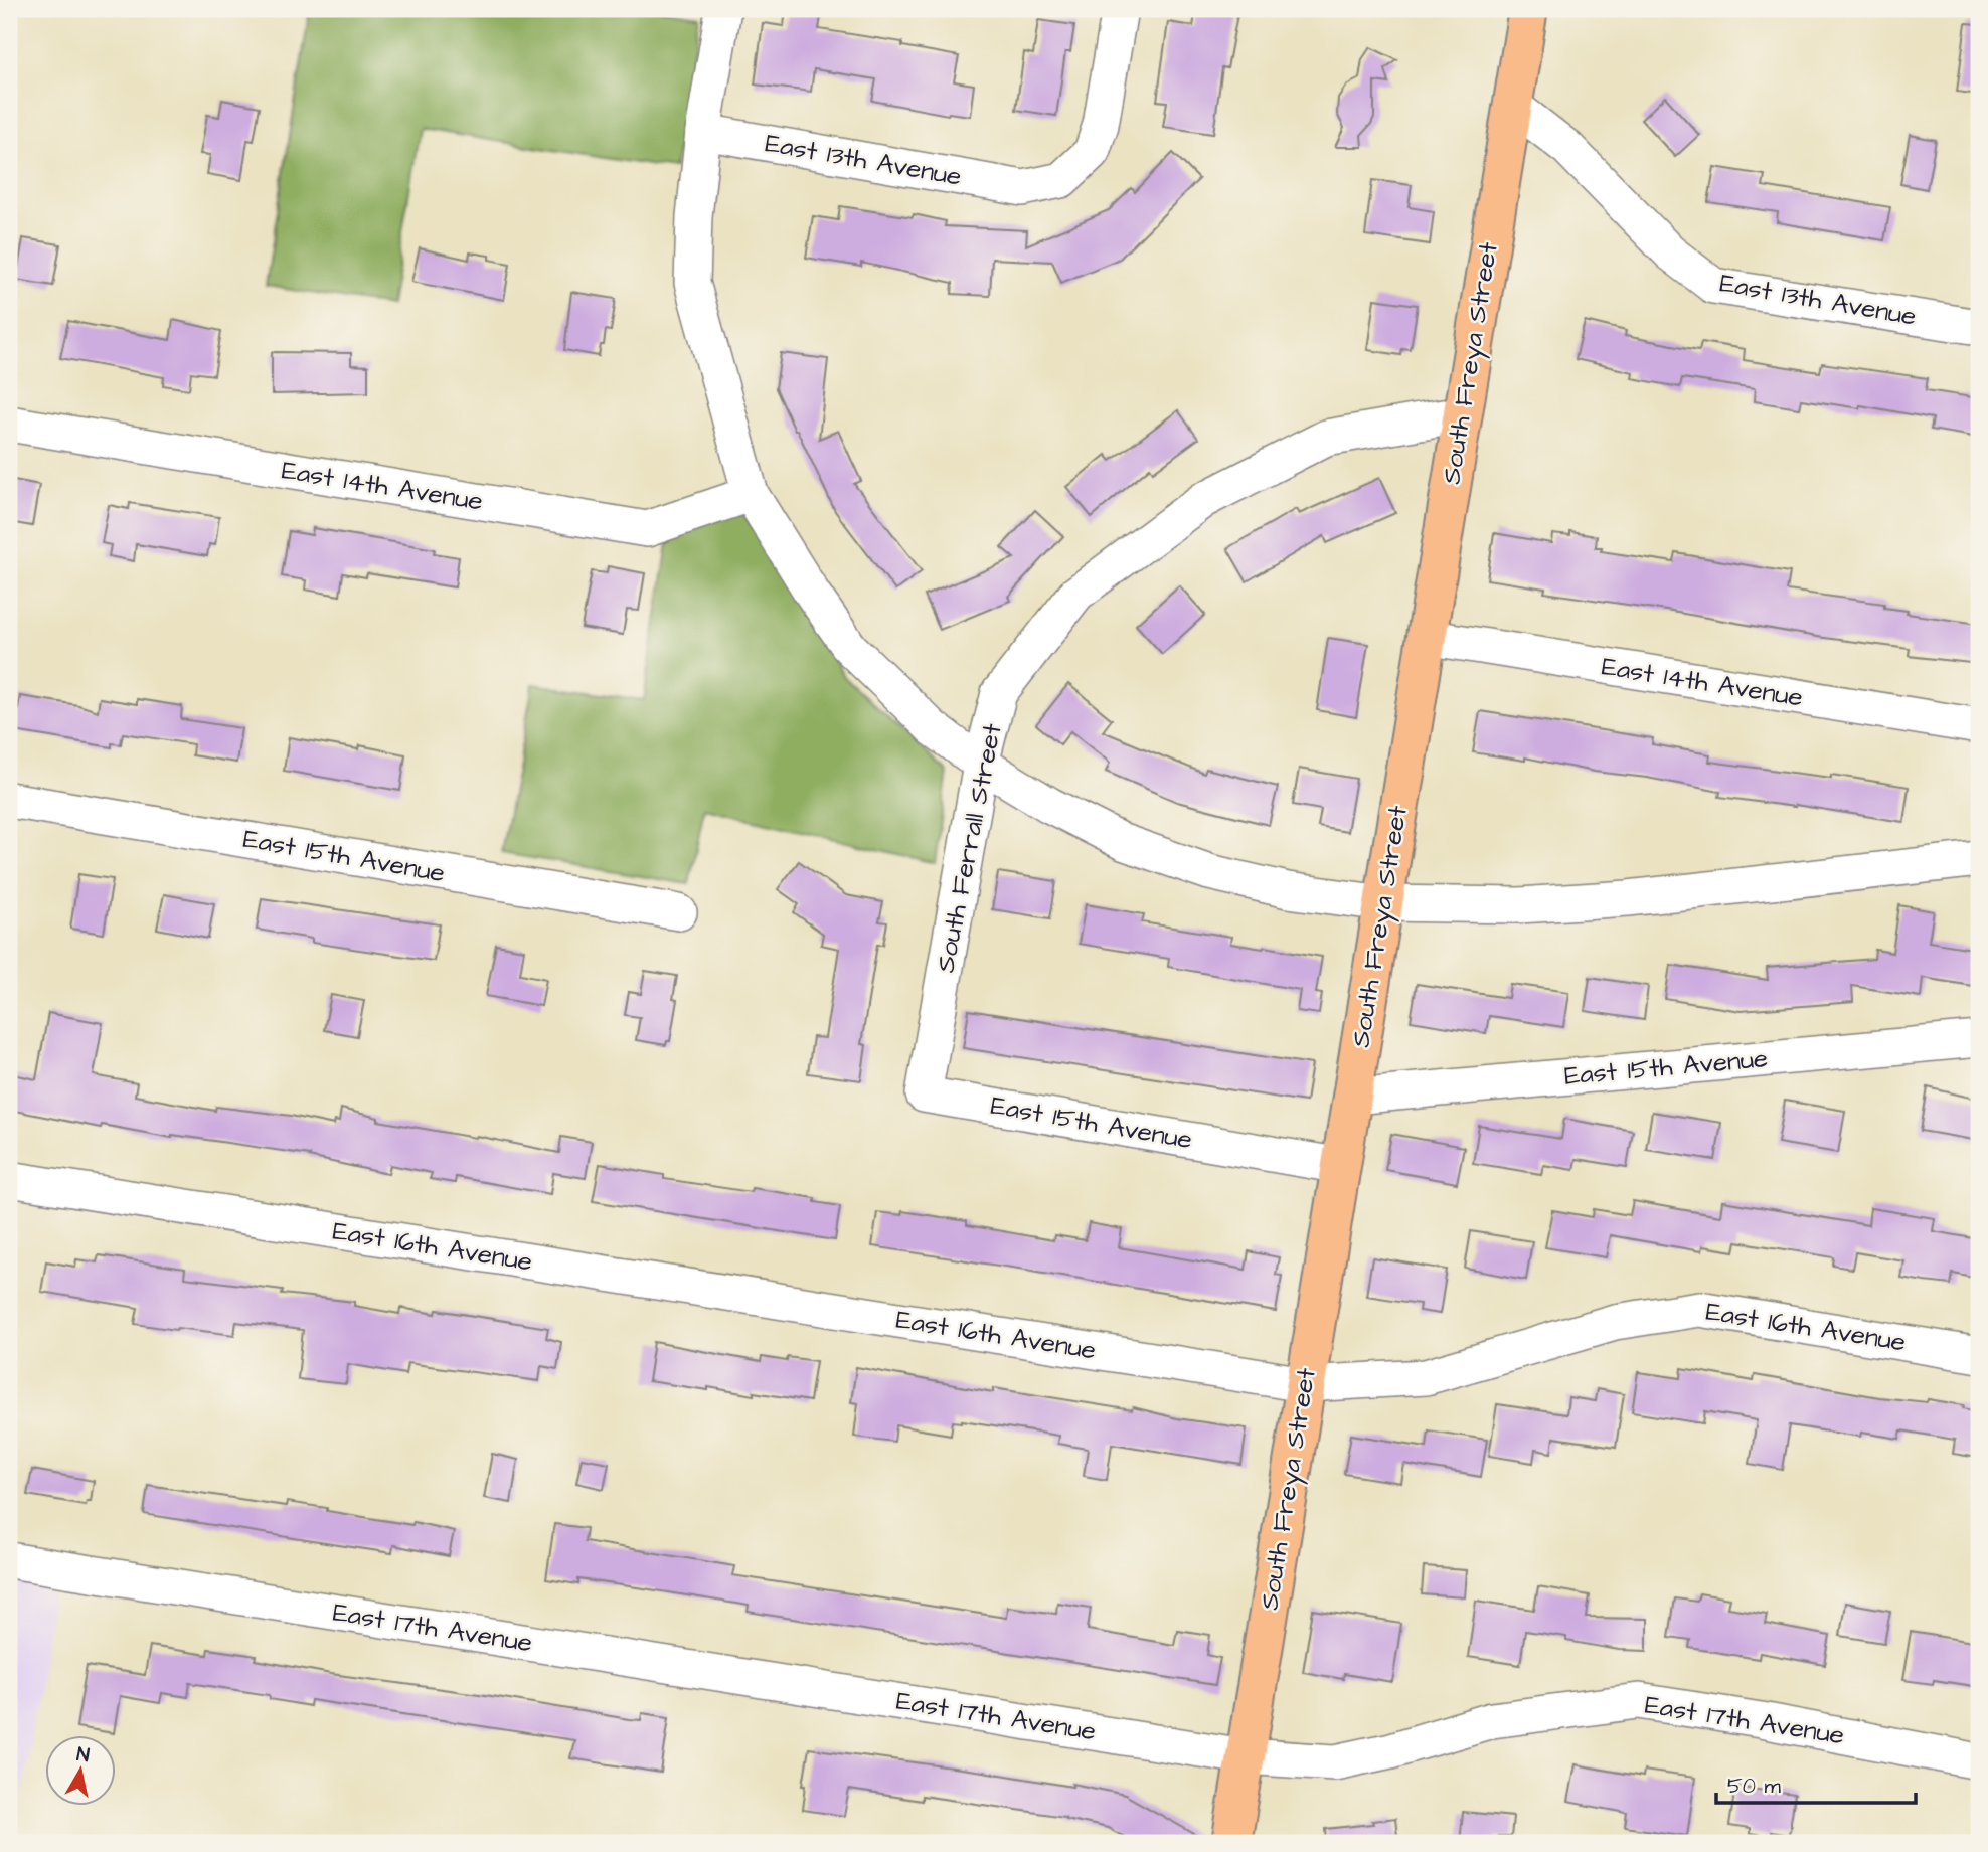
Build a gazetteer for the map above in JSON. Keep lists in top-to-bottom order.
{
  "streets": {
    "main road": ["South Freya Street"],
    "street": [
      "East 13th Avenue",
      "East 14th Avenue",
      "South Ferrall Street",
      "East 15th Avenue",
      "East 16th Avenue",
      "East 17th Avenue"
    ]
  },
  "crossings": [
    ["East 13th Avenue", "South Freya Street"],
    ["South Freya Street", "East 14th Avenue"],
    ["South Freya Street", "South Ferrall Street"],
    ["South Freya Street", "East 15th Avenue"],
    ["South Freya Street", "East 16th Avenue"],
    ["South Freya Street", "East 17th Avenue"],
    ["South Ferrall Street", "East 15th Avenue"]
  ],
  "scale_bar": "50 m",
  "north": "top"
}
